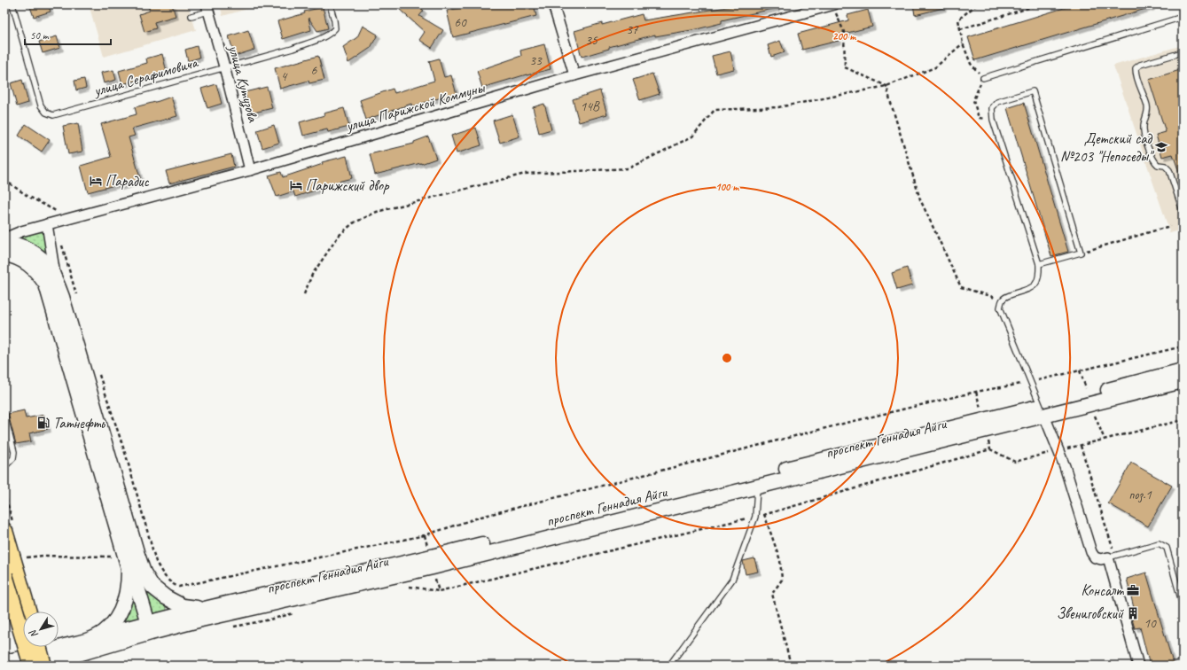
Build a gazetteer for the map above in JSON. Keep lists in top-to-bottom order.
{
  "streets": {
    "main road": ["проспект Геннадия Айги"],
    "street": ["улица Кутузова", "улица Парижской Коммуны"],
    "lane": ["улица Серафимовича"]
  },
  "crossings": [
    ["улица Серафимовича", "улица Кутузова"],
    ["улица Кутузова", "улица Парижской Коммуны"]
  ],
  "places": {
    "school or university": ["Детский сад №203 \"Непоседы\""],
    "hotel": ["Парадис", "Парижский двор"],
    "fuel station": ["Татнефть"],
    "office": ["Консалт"],
    "building": ["Звениговский"]
  },
  "house_numbers": [
    "60",
    "37",
    "35",
    "33",
    "6",
    "4",
    "14В",
    "поз.1",
    "10"
  ],
  "scale_bar": "50 m",
  "north": "bottom left",
  "rings": ["200 m", "100 m"]
}
